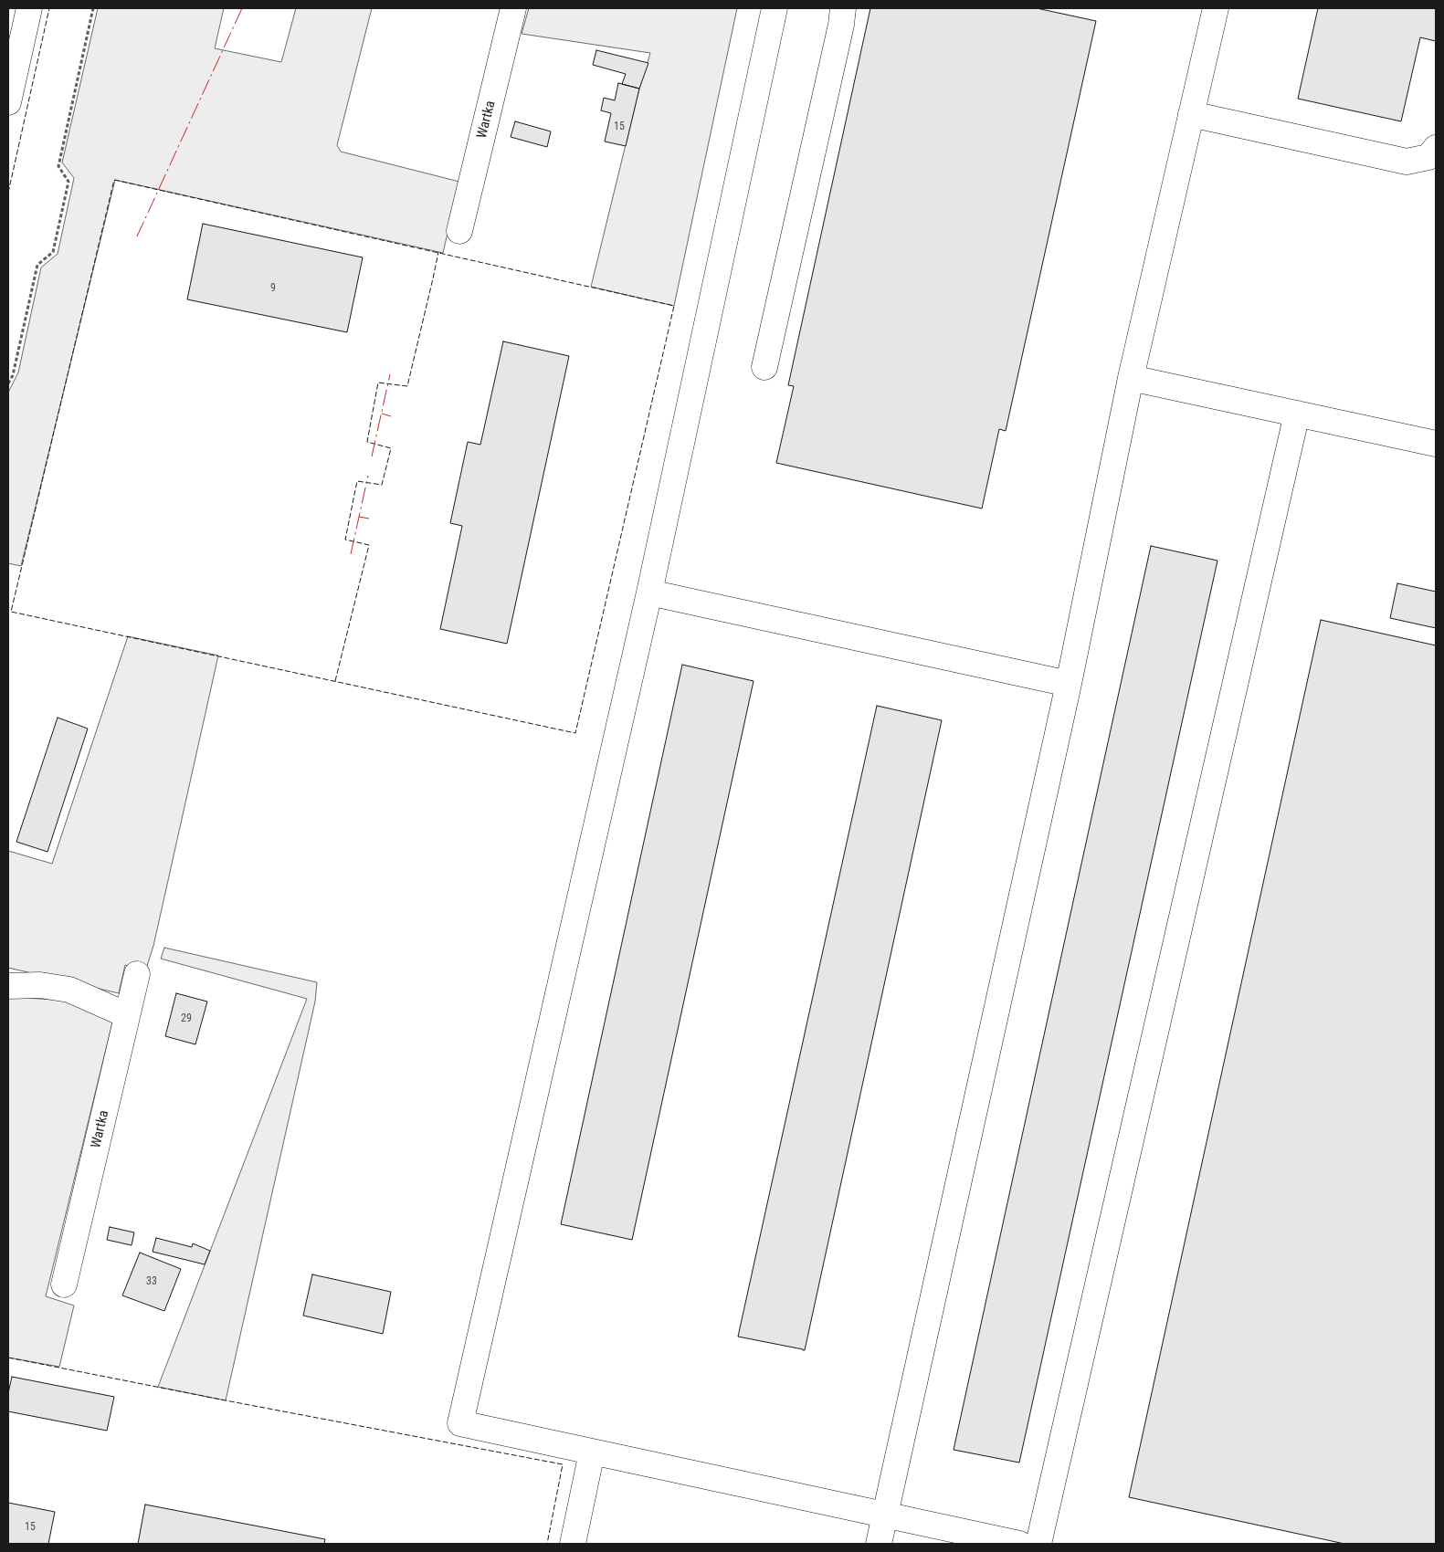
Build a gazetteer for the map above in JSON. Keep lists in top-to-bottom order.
{
  "streets": {
    "street": ["Wartka"]
  },
  "house_numbers": [
    "15",
    "9",
    "29",
    "33",
    "15"
  ]
}
